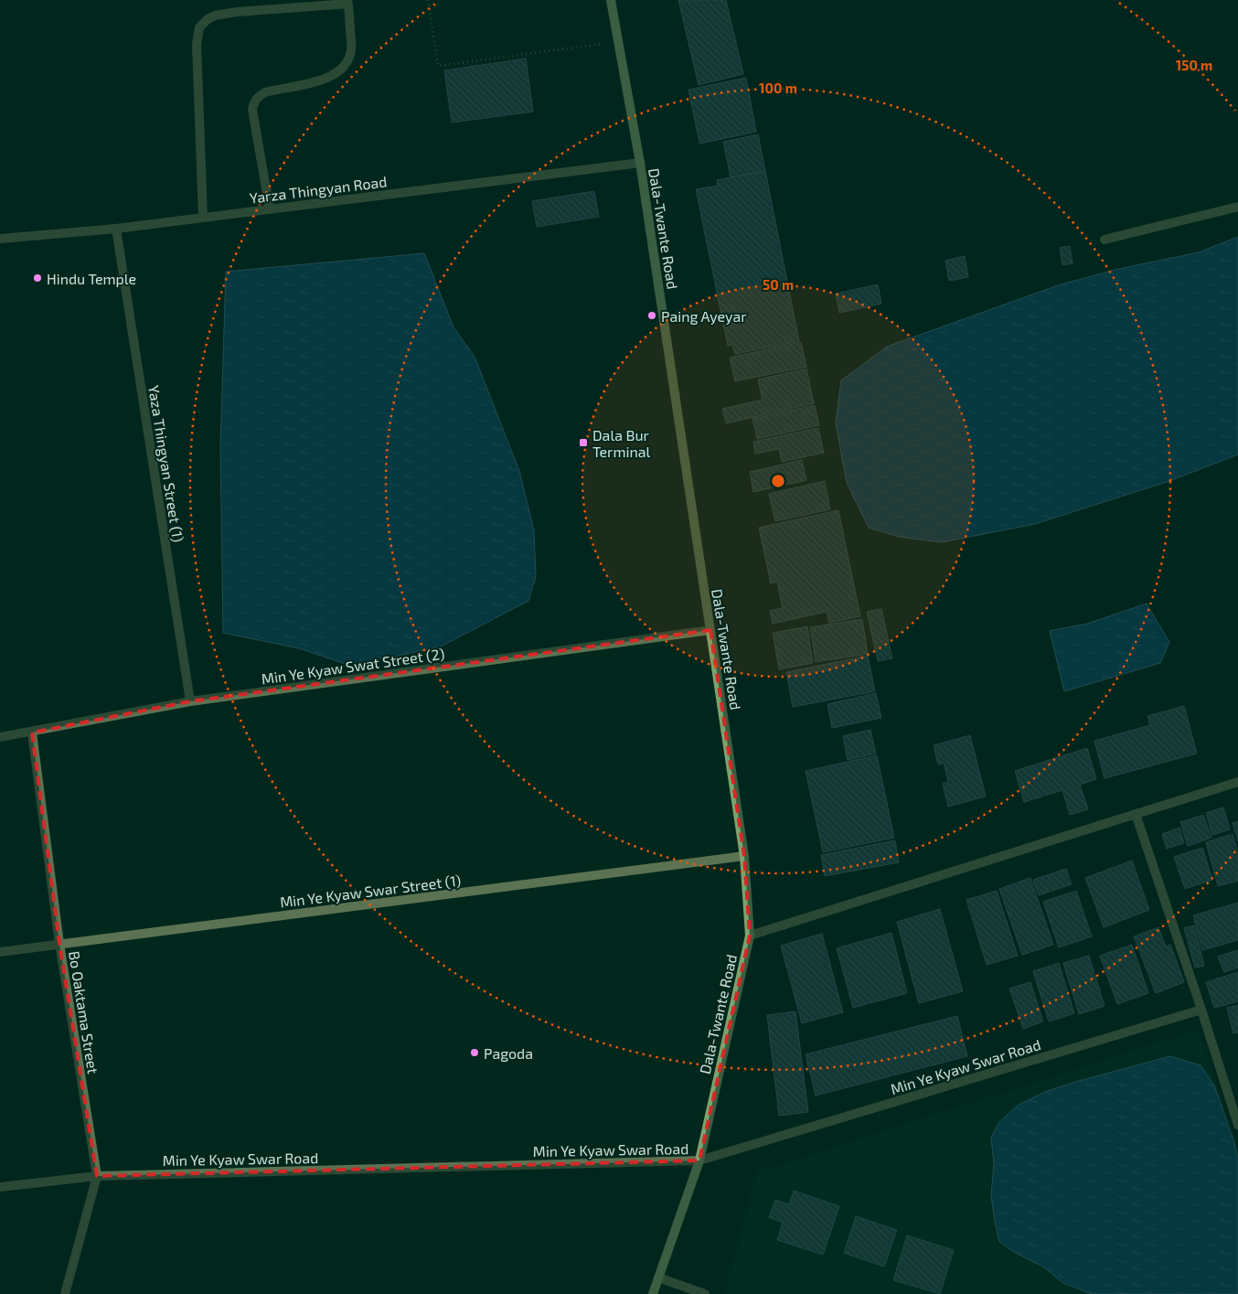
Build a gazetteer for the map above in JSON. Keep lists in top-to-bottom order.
{
  "streets": {
    "main road": ["Dala-Twante Road"],
    "street": [
      "Yarza Thingyan Road",
      "Yaza Thingyan Street (1)",
      "Min Ye Kyaw Swat Street (2)",
      "Min Ye Kyaw Swar Street (1)",
      "Bo Oaktama Street",
      "Min Ye Kyaw Swar Road"
    ]
  },
  "crossings": [
    ["Yarza Thingyan Road", "Dala-Twante Road"],
    ["Yarza Thingyan Road", "Yaza Thingyan Street (1)"],
    ["Dala-Twante Road", "Min Ye Kyaw Swat Street (2)"],
    ["Dala-Twante Road", "Min Ye Kyaw Swar Street (1)"],
    ["Dala-Twante Road", "Min Ye Kyaw Swar Road"],
    ["Yaza Thingyan Street (1)", "Min Ye Kyaw Swat Street (2)"],
    ["Min Ye Kyaw Swat Street (2)", "Bo Oaktama Street"],
    ["Min Ye Kyaw Swar Street (1)", "Bo Oaktama Street"],
    ["Bo Oaktama Street", "Min Ye Kyaw Swar Road"]
  ],
  "places": {
    "other": ["Hindu Temple", "Paing Ayeyar", "Pagoda"],
    "transit": ["Dala Bur Terminal"]
  },
  "rings": ["150 m", "100 m", "50 m"]
}
